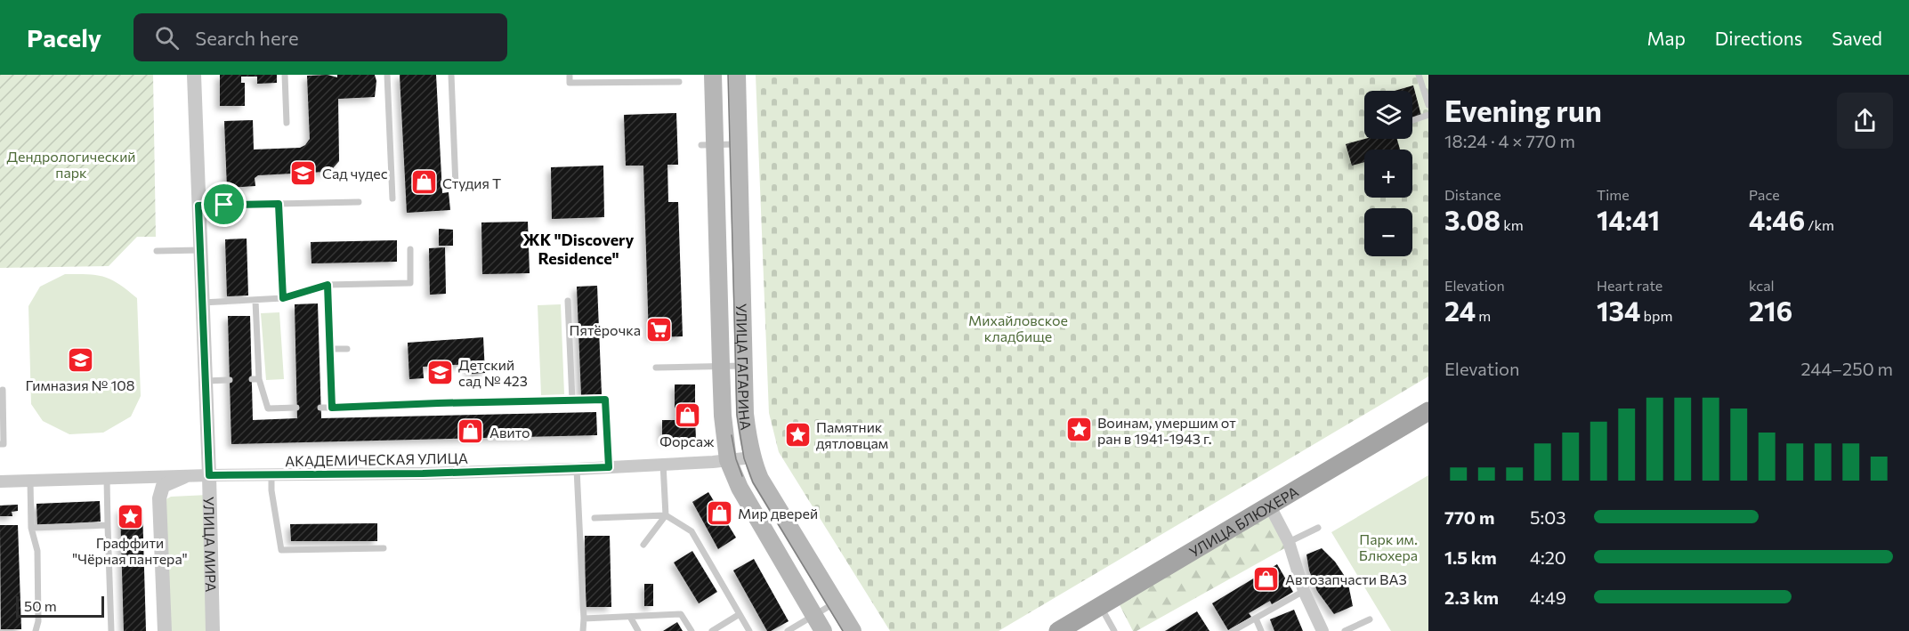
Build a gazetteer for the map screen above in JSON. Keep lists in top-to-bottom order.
{
  "streets": {
    "main road": ["УЛИЦА ГАГАРИНА", "УЛИЦА БЛЮХЕРА"],
    "street": ["АКАДЕМИЧЕСКАЯ УЛИЦА", "УЛИЦА МИРА"]
  },
  "crossings": [
    ["УЛИЦА ГАГАРИНА", "АКАДЕМИЧЕСКАЯ УЛИЦА"],
    ["АКАДЕМИЧЕСКАЯ УЛИЦА", "УЛИЦА МИРА"]
  ],
  "districts": ["ЖК \"Discovery Residence\""],
  "parks": ["Дендрологический парк", "Михайловское кладбище", "Парк им. Блюхера"],
  "places": {
    "school or university": ["Сад чудес", "Гимназия № 108", "Детский сад № 423"],
    "shop": [
      "Студия Т",
      "Форсаж",
      "Авито",
      "Мир дверей",
      "Автозапчасти ВАЗ"
    ],
    "supermarket": ["Пятёрочка"],
    "place": ["Воинам, умершим от ран в 1941-1943 г.", "Памятник дятловцам", "Граффити \"Чёрная пантера\""]
  },
  "scale_bar": "50 m",
  "page": {
    "header": "Pacely",
    "search": "Search here",
    "nav": ["Map", "Directions", "Saved"],
    "heading": ["Evening run", "18:24 · 4 × 770 m"],
    "map_buttons": ["+", "−"],
    "stats": [
      ["Distance", "3.08 km"],
      ["Time", "14:41"],
      ["Pace", "4:46 /km"],
      ["Elevation", "24 m"],
      ["Heart rate", "134 bpm"],
      ["kcal", "216"]
    ],
    "chart": ["Elevation", "244–250 m"],
    "list": [
      {
        "name": "770 m",
        "note": "5:03"
      },
      {
        "name": "1.5 km",
        "note": "4:20"
      },
      {
        "name": "2.3 km",
        "note": "4:49"
      }
    ],
    "scale": "50 m"
  }
}
